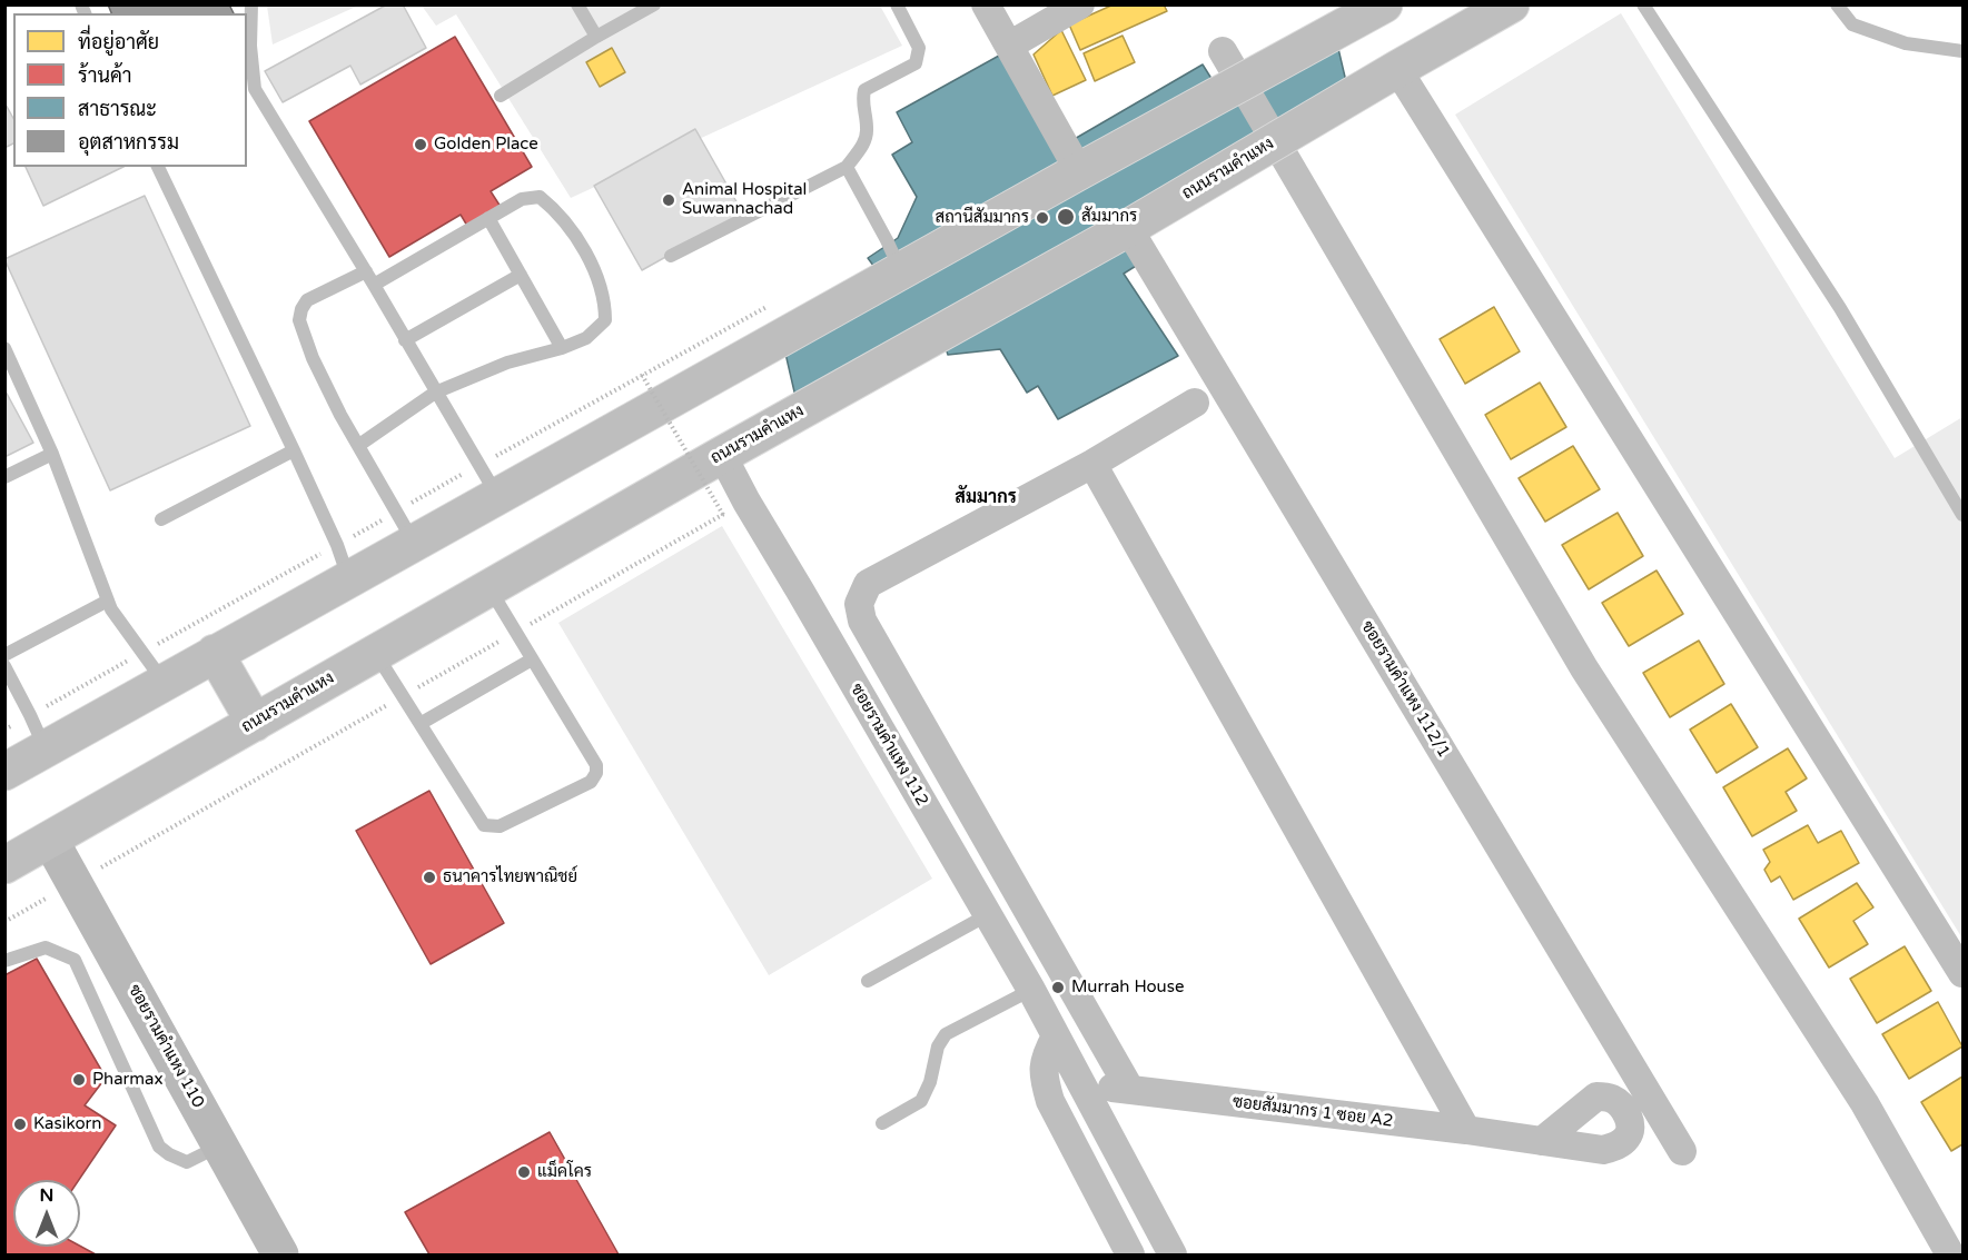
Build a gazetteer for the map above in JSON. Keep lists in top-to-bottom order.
{
  "streets": {
    "main road": ["ถนนรามคำแหง"],
    "street": [
      "ซอยรามคำแหง 112/1",
      "ซอยรามคำแหง 112",
      "ซอยรามคำแหง 110",
      "ซอยสัมมากร 1 ซอย A2"
    ]
  },
  "crossings": [
    ["ถนนรามคำแหง", "ซอยรามคำแหง 112/1"],
    ["ถนนรามคำแหง", "ซอยรามคำแหง 112"],
    ["ถนนรามคำแหง", "ซอยรามคำแหง 110"],
    ["ซอยรามคำแหง 112", "ซอยสัมมากร 1 ซอย A2"]
  ],
  "districts": ["สัมมากร"],
  "places": [
    "Golden Place",
    "Animal Hospital Suwannachad",
    "สัมมากร",
    "สถานีสัมมากร",
    "ธนาคารไทยพาณิชย์",
    "Murrah House",
    "Pharmax",
    "Kasikorn",
    "แม็คโคร"
  ],
  "legend": [
    "ที่อยู่อาศัย",
    "ร้านค้า",
    "สาธารณะ",
    "อุตสาหกรรม"
  ],
  "north": "top"
}
